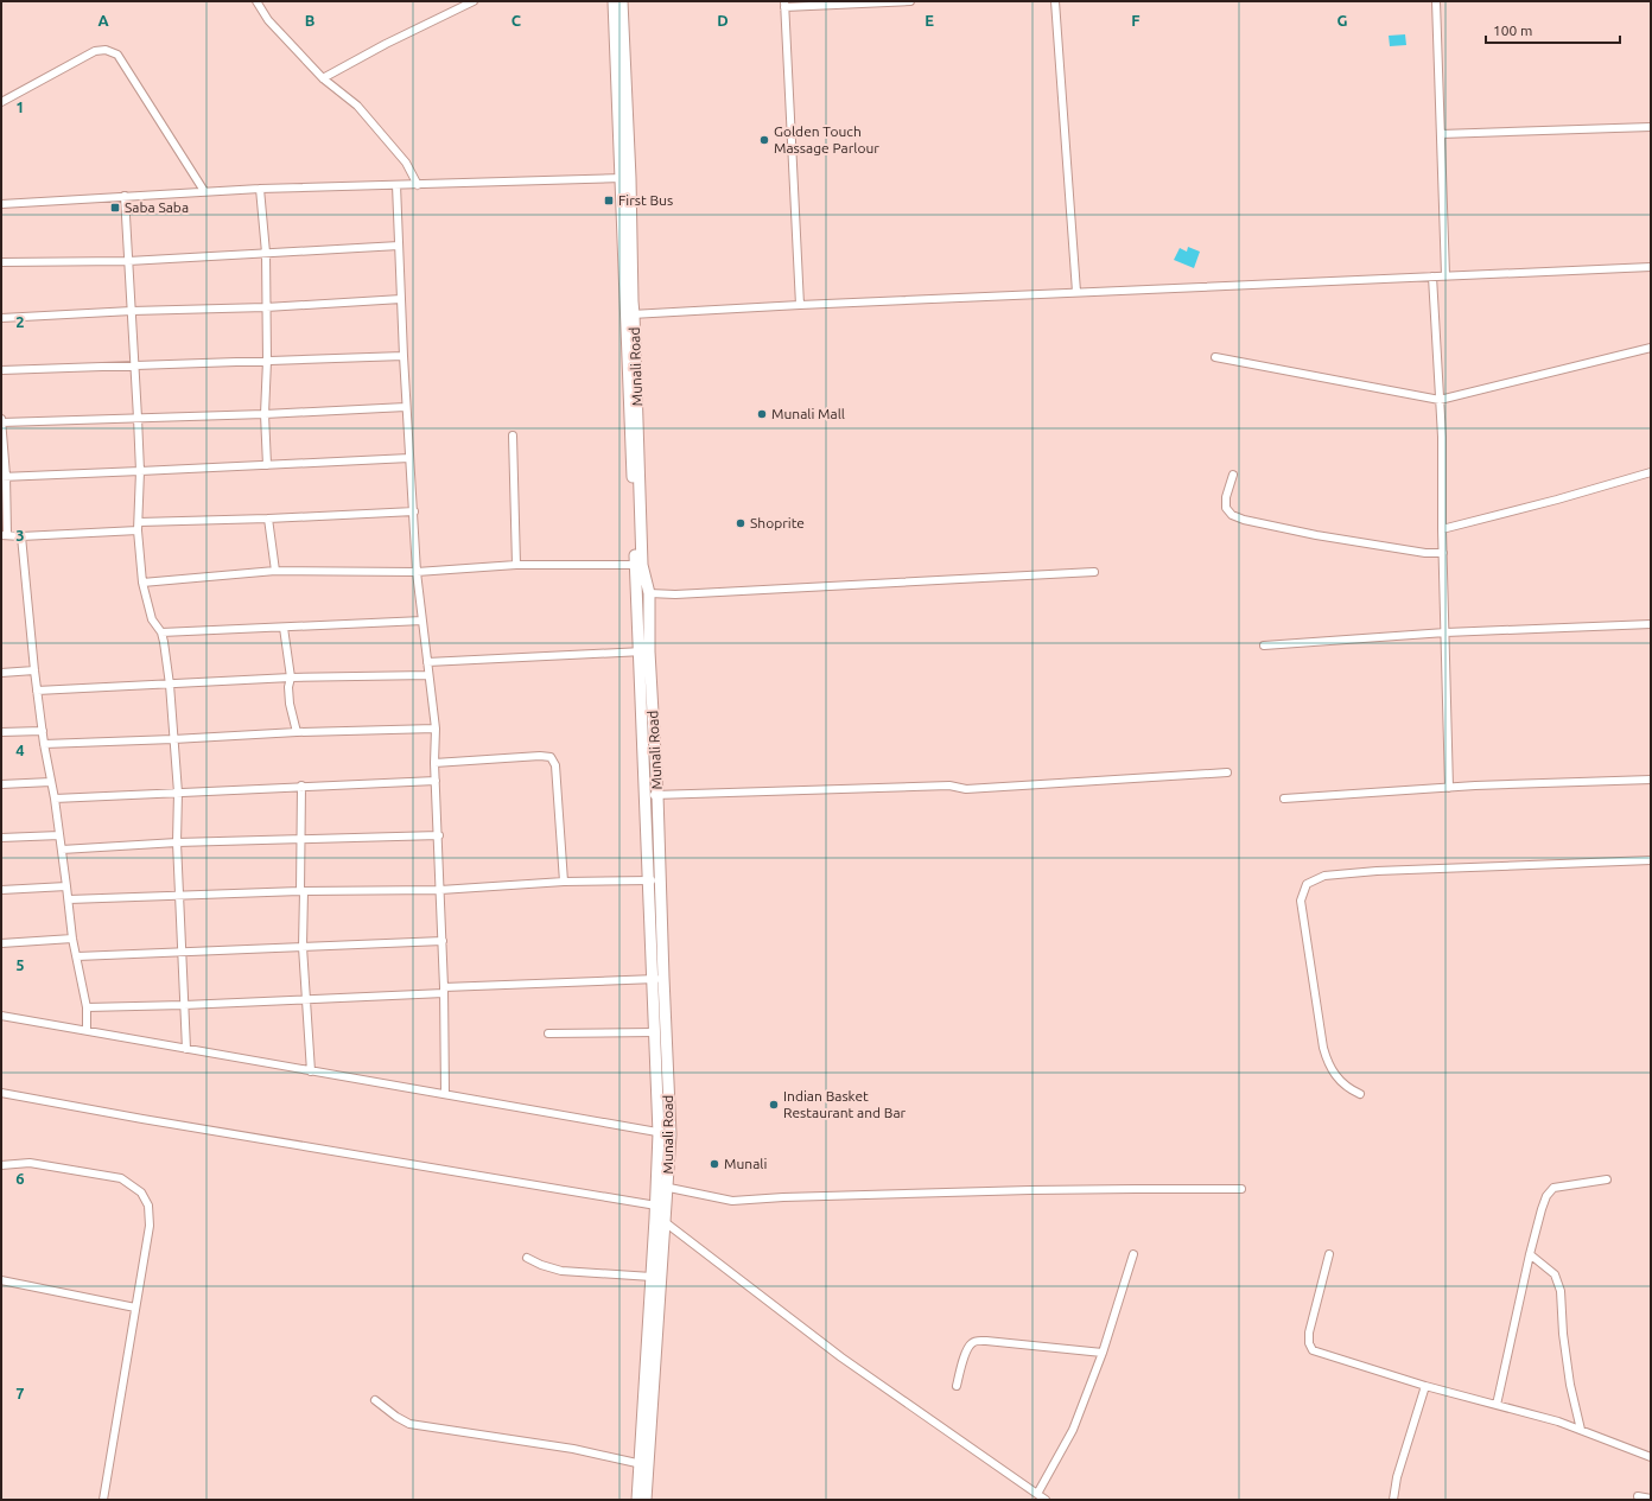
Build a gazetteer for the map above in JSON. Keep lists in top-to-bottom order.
{
  "streets": {
    "main road": ["Munali Road"]
  },
  "places": {
    "other": [
      "Golden Touch Massage Parlour",
      "Munali Mall",
      "Shoprite",
      "Indian Basket Restaurant and Bar",
      "Munali"
    ],
    "transit": ["First Bus", "Saba Saba"]
  },
  "scale_bar": "100 m",
  "grid": {
    "columns": [
      "A",
      "B",
      "C",
      "D",
      "E",
      "F",
      "G"
    ],
    "rows": [
      "1",
      "2",
      "3",
      "4",
      "5",
      "6",
      "7"
    ]
  }
}
